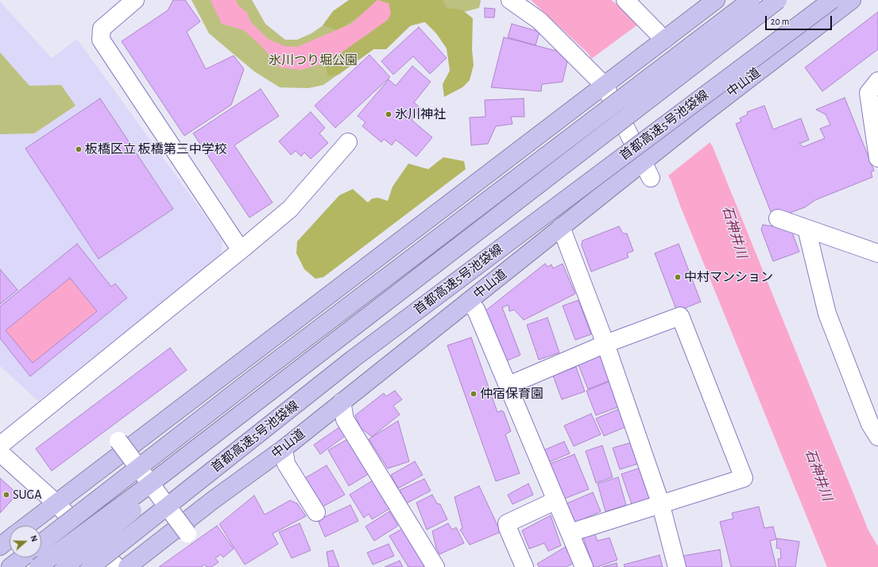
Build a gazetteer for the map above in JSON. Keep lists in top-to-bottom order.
{
  "streets": {
    "highway": ["中山道", "首都高速5号池袋線"]
  },
  "water": ["石神井川"],
  "parks": ["氷川つり堀公園"],
  "places": [
    "氷川神社",
    "板橋区立 板橋第三中学校",
    "中村マンション",
    "仲宿保育園",
    "SUGA"
  ],
  "scale_bar": "20 m",
  "north": "right"
}
